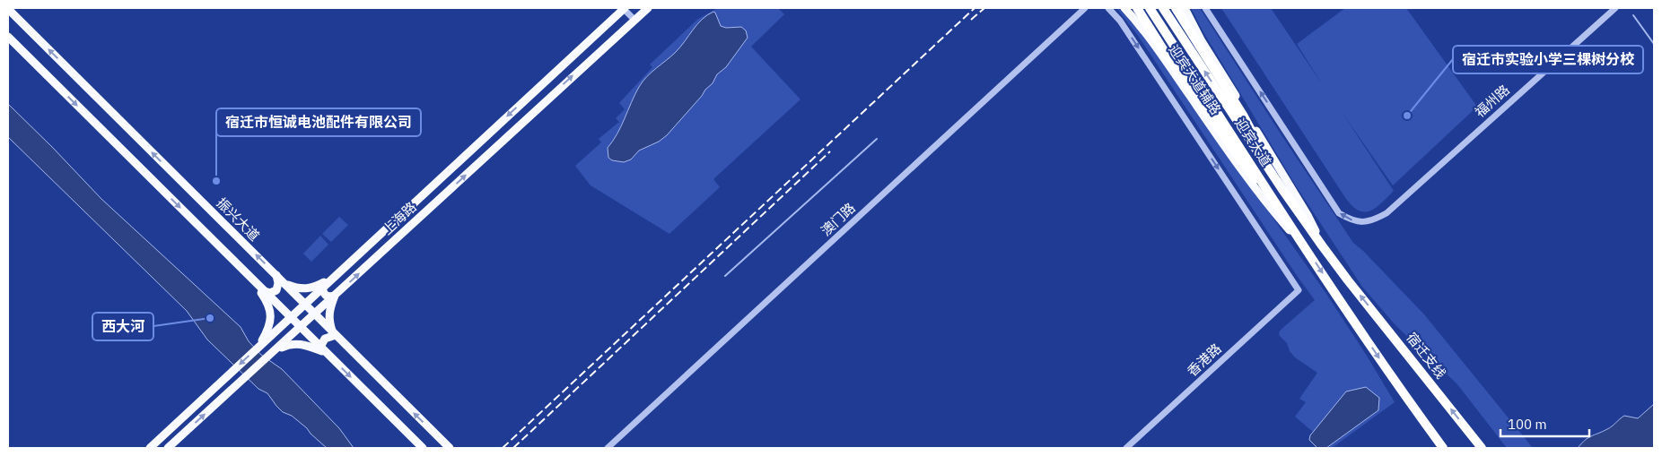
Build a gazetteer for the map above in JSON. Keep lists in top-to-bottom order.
{
  "streets": {
    "highway": ["迎宾大道", "宿迁支线"],
    "main road": ["迎宾大道辅路", "上海路", "振兴大道"],
    "street": ["福州路", "澳门路", "香港路"]
  },
  "crossings": [
    ["迎宾大道辅路", "迎宾大道"],
    ["迎宾大道", "宿迁支线"],
    ["上海路", "振兴大道"]
  ],
  "one_way": ["宿迁支线"],
  "places": ["宿迁市实验小学三棵树分校", "宿迁市恒诚电池配件有限公司", "西大河"],
  "scale_bar": "100 m"
}
